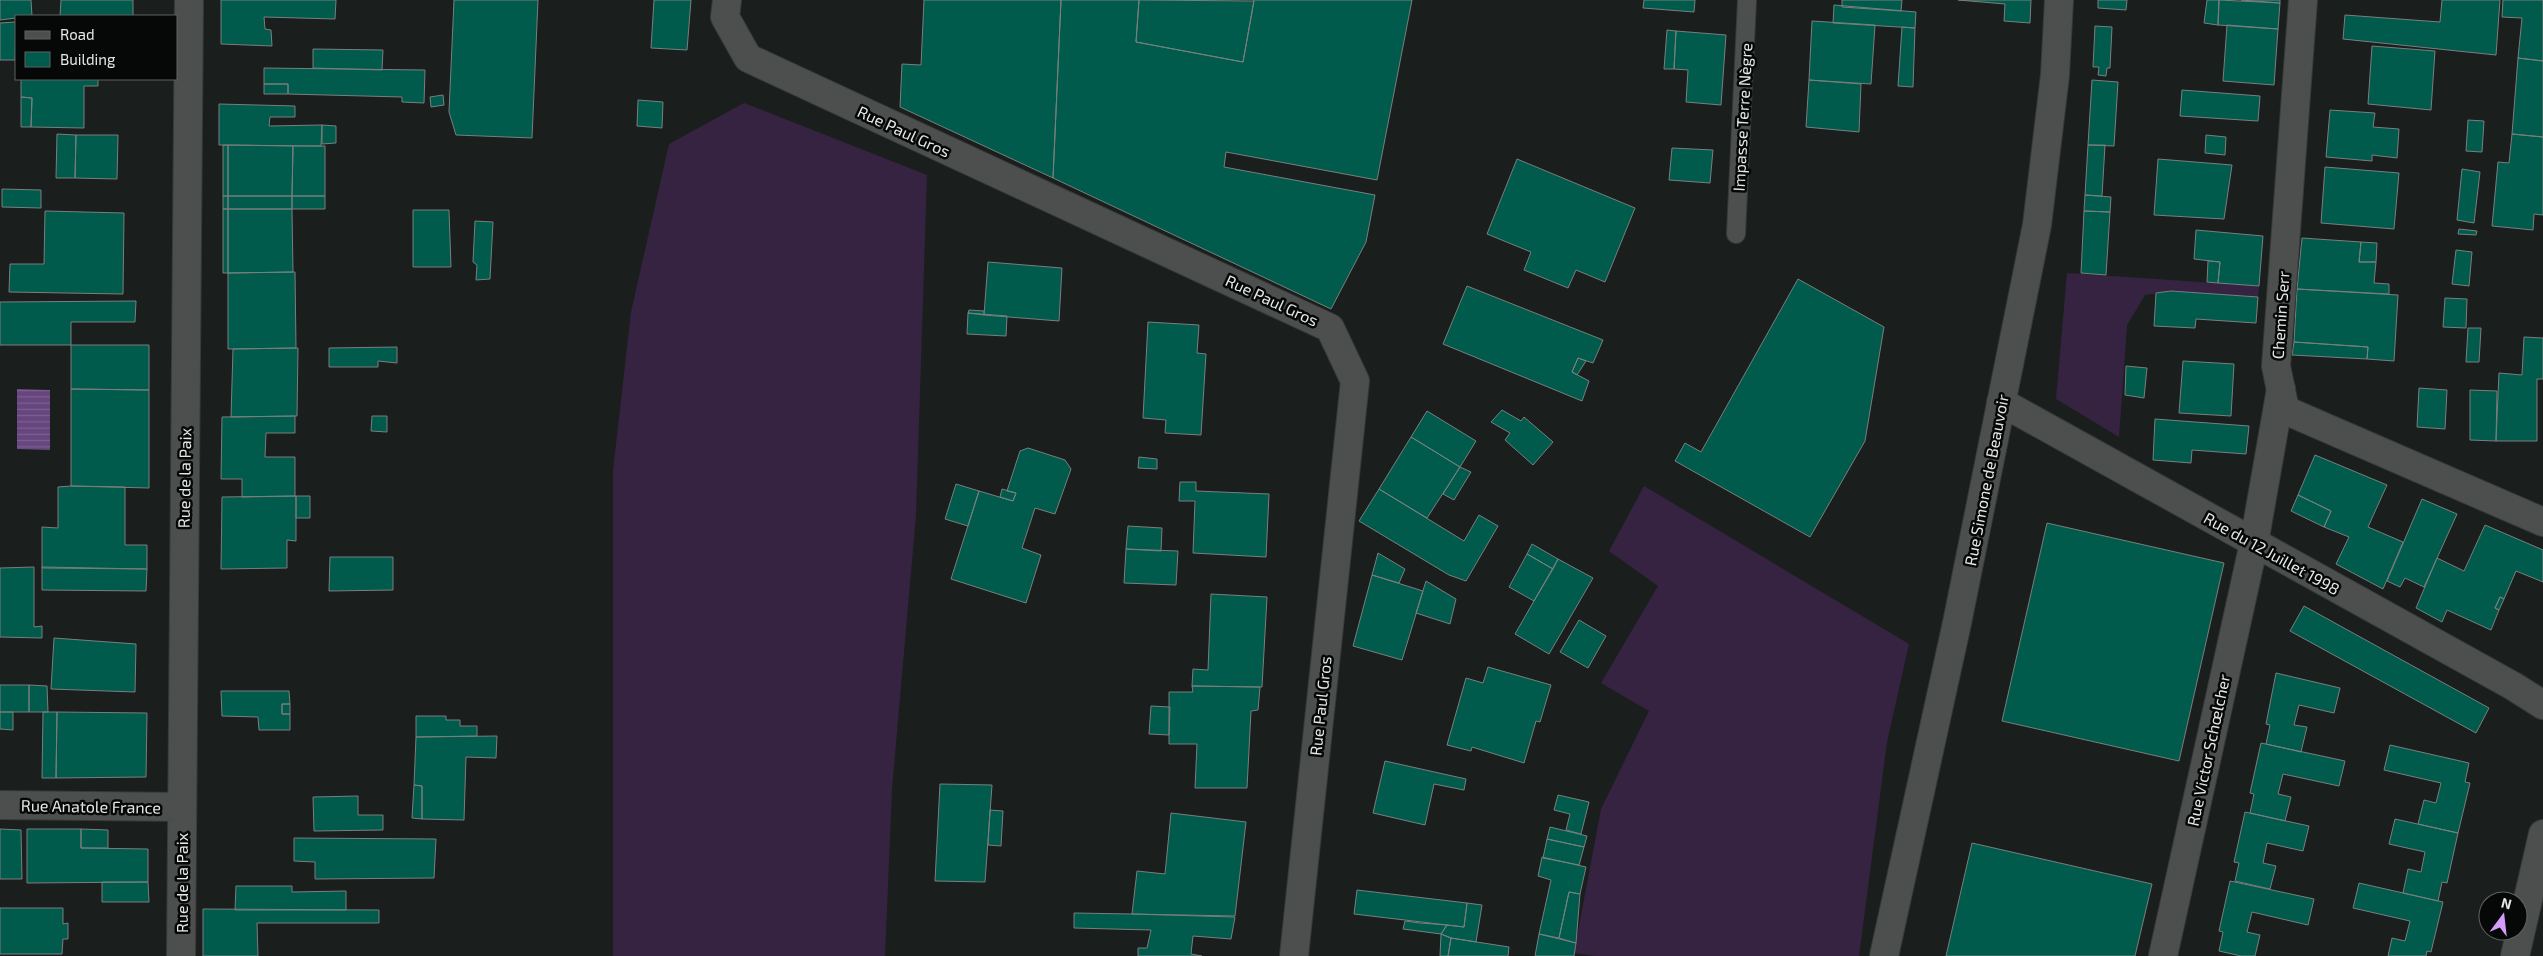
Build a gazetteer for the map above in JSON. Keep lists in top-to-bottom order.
{
  "streets": {
    "street": [
      "Rue Paul Gros",
      "Chemin Serr",
      "Rue de la Paix",
      "Rue Simone de Beauvoir",
      "Rue du 12 Juillet 1998",
      "Rue Victor Schœlcher",
      "Rue Anatole France"
    ],
    "lane": ["Impasse Terre Nègre"]
  },
  "crossings": [
    ["Chemin Serr", "Rue Victor Schœlcher"],
    ["Rue de la Paix", "Rue Anatole France"],
    ["Rue Simone de Beauvoir", "Rue du 12 Juillet 1998"],
    ["Rue du 12 Juillet 1998", "Rue Victor Schœlcher"]
  ],
  "legend": ["Road", "Building"],
  "north": "top"
}
